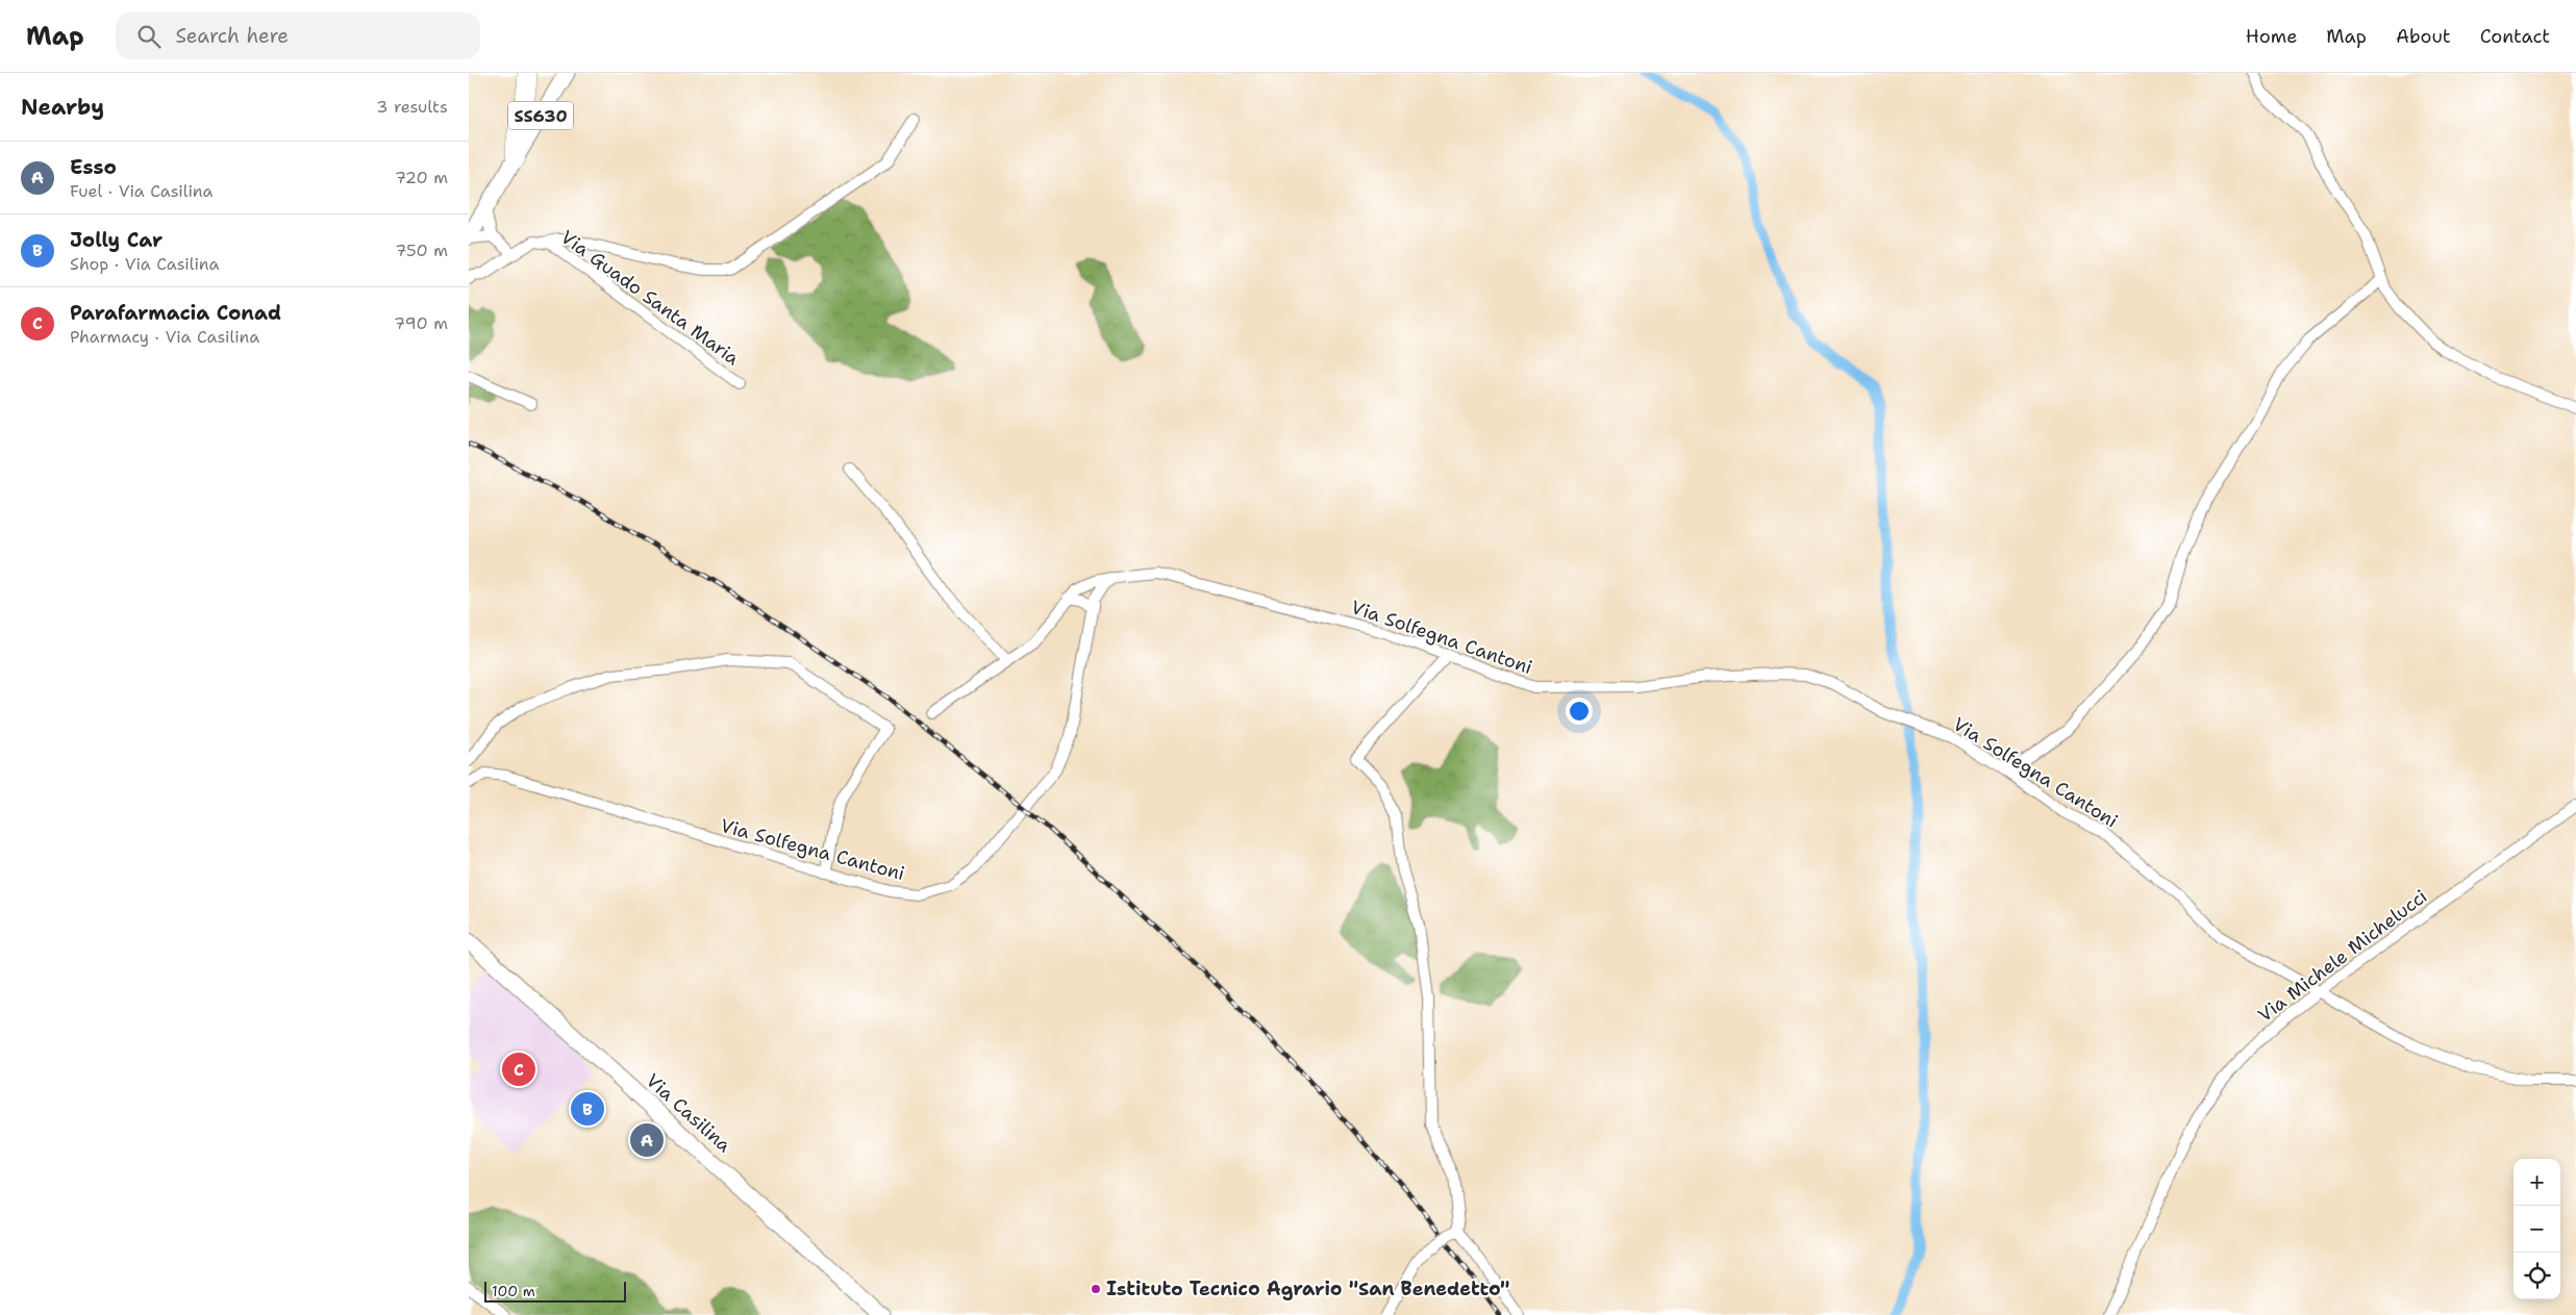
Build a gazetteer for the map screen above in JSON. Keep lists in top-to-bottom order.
{
  "streets": {
    "main road": ["SS630", "Via Casilina"],
    "street": ["Via Guado Santa Maria", "Via Solfegna Cantoni", "Via Michele Michelucci"]
  },
  "crossings": [
    ["Via Solfegna Cantoni", "Via Michele Michelucci"]
  ],
  "places": ["Istituto Tecnico Agrario \"San Benedetto\""],
  "scale_bar": "100 m",
  "page": {
    "header": "Map",
    "search": "Search here",
    "nav": [
      "Home",
      "Map",
      "About",
      "Contact"
    ],
    "heading": ["Nearby", "3 results"],
    "list": [
      {
        "mark": "A",
        "name": "Esso",
        "note": "Fuel · Via Casilina",
        "value": "720 m"
      },
      {
        "mark": "B",
        "name": "Jolly Car",
        "note": "Shop · Via Casilina",
        "value": "750 m"
      },
      {
        "mark": "C",
        "name": "Parafarmacia Conad",
        "note": "Pharmacy · Via Casilina",
        "value": "790 m"
      }
    ],
    "pins": ["C", "B", "A"],
    "map_buttons": ["+", "−"],
    "scale": "100 m"
  }
}
